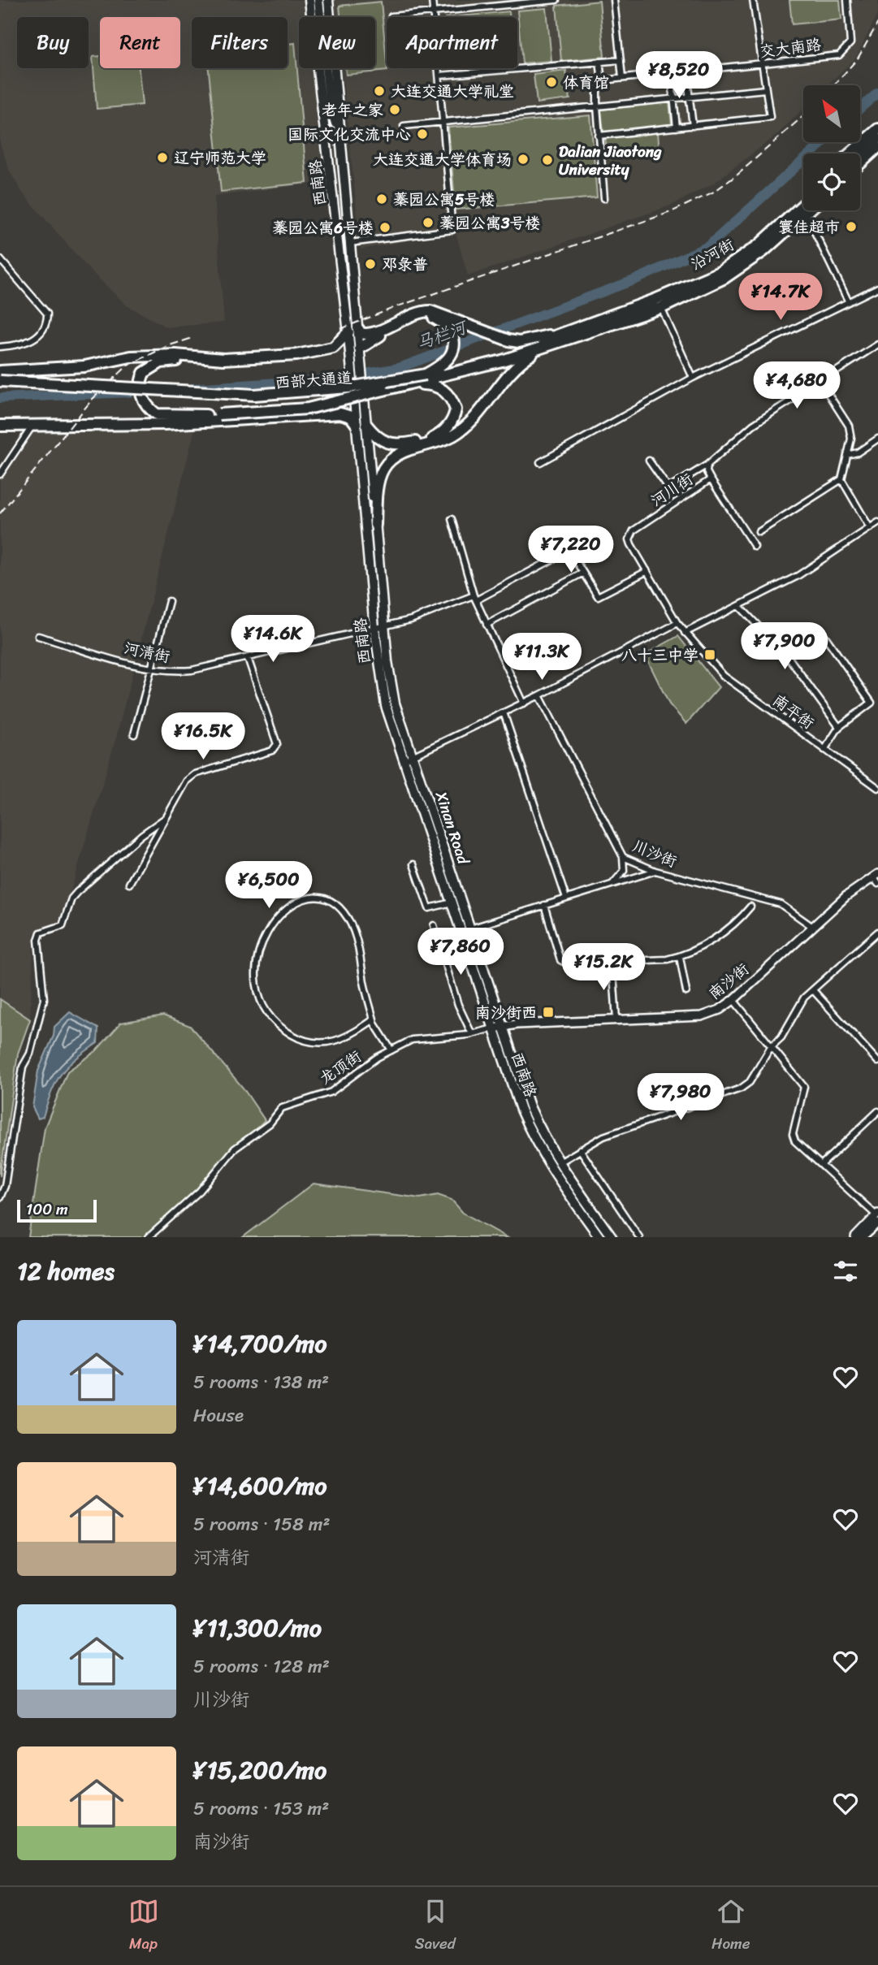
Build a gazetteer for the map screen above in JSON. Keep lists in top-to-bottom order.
{
  "streets": {
    "highway": ["沿河街", "西部大通道"],
    "main road": ["西南路", "Xinan Road"],
    "street": [
      "交大南路",
      "河川街",
      "河清街",
      "南平街",
      "川沙街",
      "南沙街",
      "龙顶街"
    ]
  },
  "crossings": [
    ["西南路", "河清街"],
    ["西南路", "Xinan Road"],
    ["西南路", "南沙街"],
    ["西南路", "龙顶街"],
    ["沿河街", "西部大通道"],
    ["河川街", "南平街"],
    ["河清街", "Xinan Road"],
    ["Xinan Road", "南沙街"],
    ["川沙街", "南沙街"],
    ["南沙街", "龙顶街"]
  ],
  "water": ["马栏河"],
  "places": {
    "other": [
      "体育馆",
      "大连交通大学礼堂",
      "老年之家",
      "国际文化交流中心",
      "辽宁师范大学",
      "大连交通大学体育场",
      "Dalian Jiaotong University",
      "蓁园公寓5号楼",
      "蓁园公寓3号楼",
      "寰佳超市",
      "蓁园公寓6号楼",
      "邓录普"
    ],
    "transit": ["八十三中学", "南沙街西"]
  },
  "scale_bar": "100 m",
  "north": "top left",
  "page": {
    "chip": [
      "Buy",
      "Rent",
      "Filters",
      "New",
      "Apartment"
    ],
    "price": [
      "¥8,520",
      "¥14.7K",
      "¥4,680",
      "¥7,220",
      "¥14.6K",
      "¥7,900",
      "¥11.3K",
      "¥16.5K",
      "¥6,500",
      "¥7,860",
      "¥15.2K",
      "¥7,980"
    ],
    "scale": "100 m",
    "heading": "12 homes",
    "list": [
      {
        "name": "¥14,700/mo",
        "note": "5 rooms · 138 m² · House"
      },
      {
        "name": "¥14,600/mo",
        "note": "5 rooms · 158 m² · 河清街"
      },
      {
        "name": "¥11,300/mo",
        "note": "5 rooms · 128 m² · 川沙街"
      },
      {
        "name": "¥15,200/mo",
        "note": "5 rooms · 153 m² · 南沙街"
      }
    ],
    "tabs": ["Map", "Saved", "Home"]
  }
}
